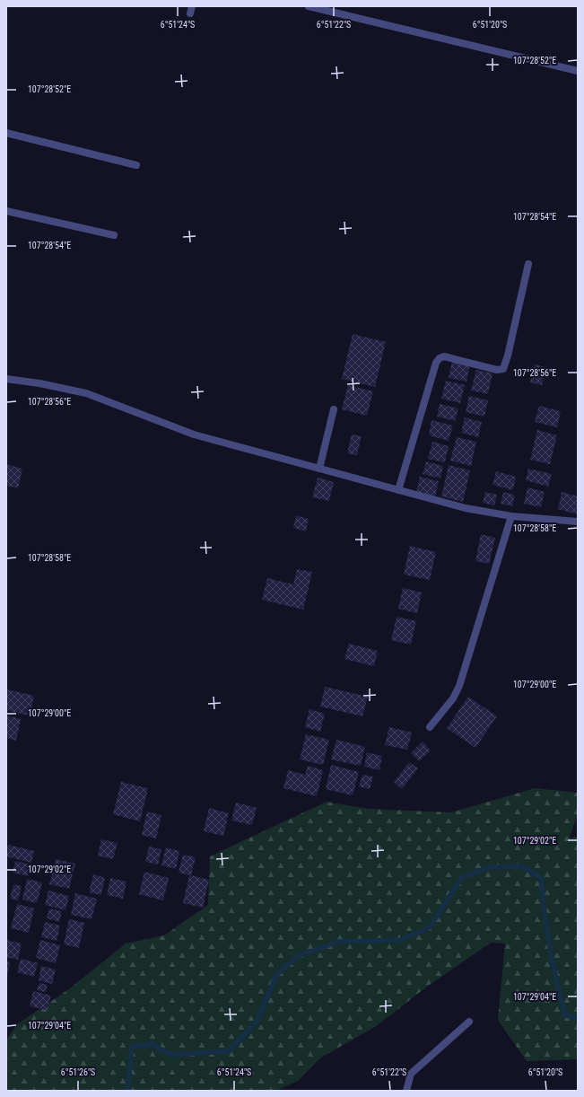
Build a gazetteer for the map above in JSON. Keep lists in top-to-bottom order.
{
  "coordinates": [
    "6°51'24\"S",
    "6°51'22\"S",
    "6°51'20\"S",
    "107°28'52\"E",
    "107°28'54\"E",
    "107°28'56\"E",
    "107°28'58\"E",
    "107°29'00\"E",
    "107°29'02\"E",
    "107°29'04\"E",
    "6°51'26\"S"
  ]
}
